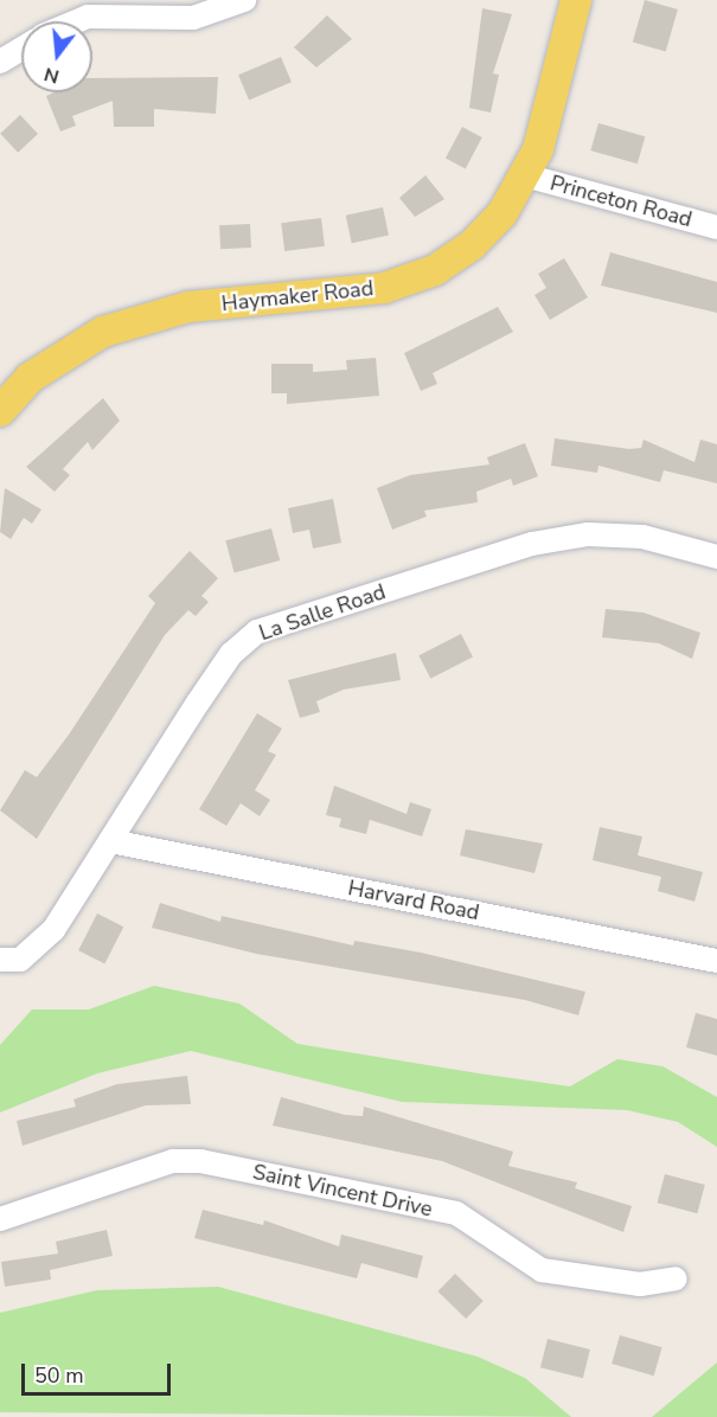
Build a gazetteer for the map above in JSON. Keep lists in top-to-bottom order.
{
  "streets": {
    "main road": ["Haymaker Road"],
    "street": [
      "Princeton Road",
      "La Salle Road",
      "Harvard Road",
      "Saint Vincent Drive"
    ]
  },
  "crossings": [
    ["Princeton Road", "Haymaker Road"],
    ["La Salle Road", "Harvard Road"]
  ],
  "scale_bar": "50 m",
  "north": "bottom"
}
